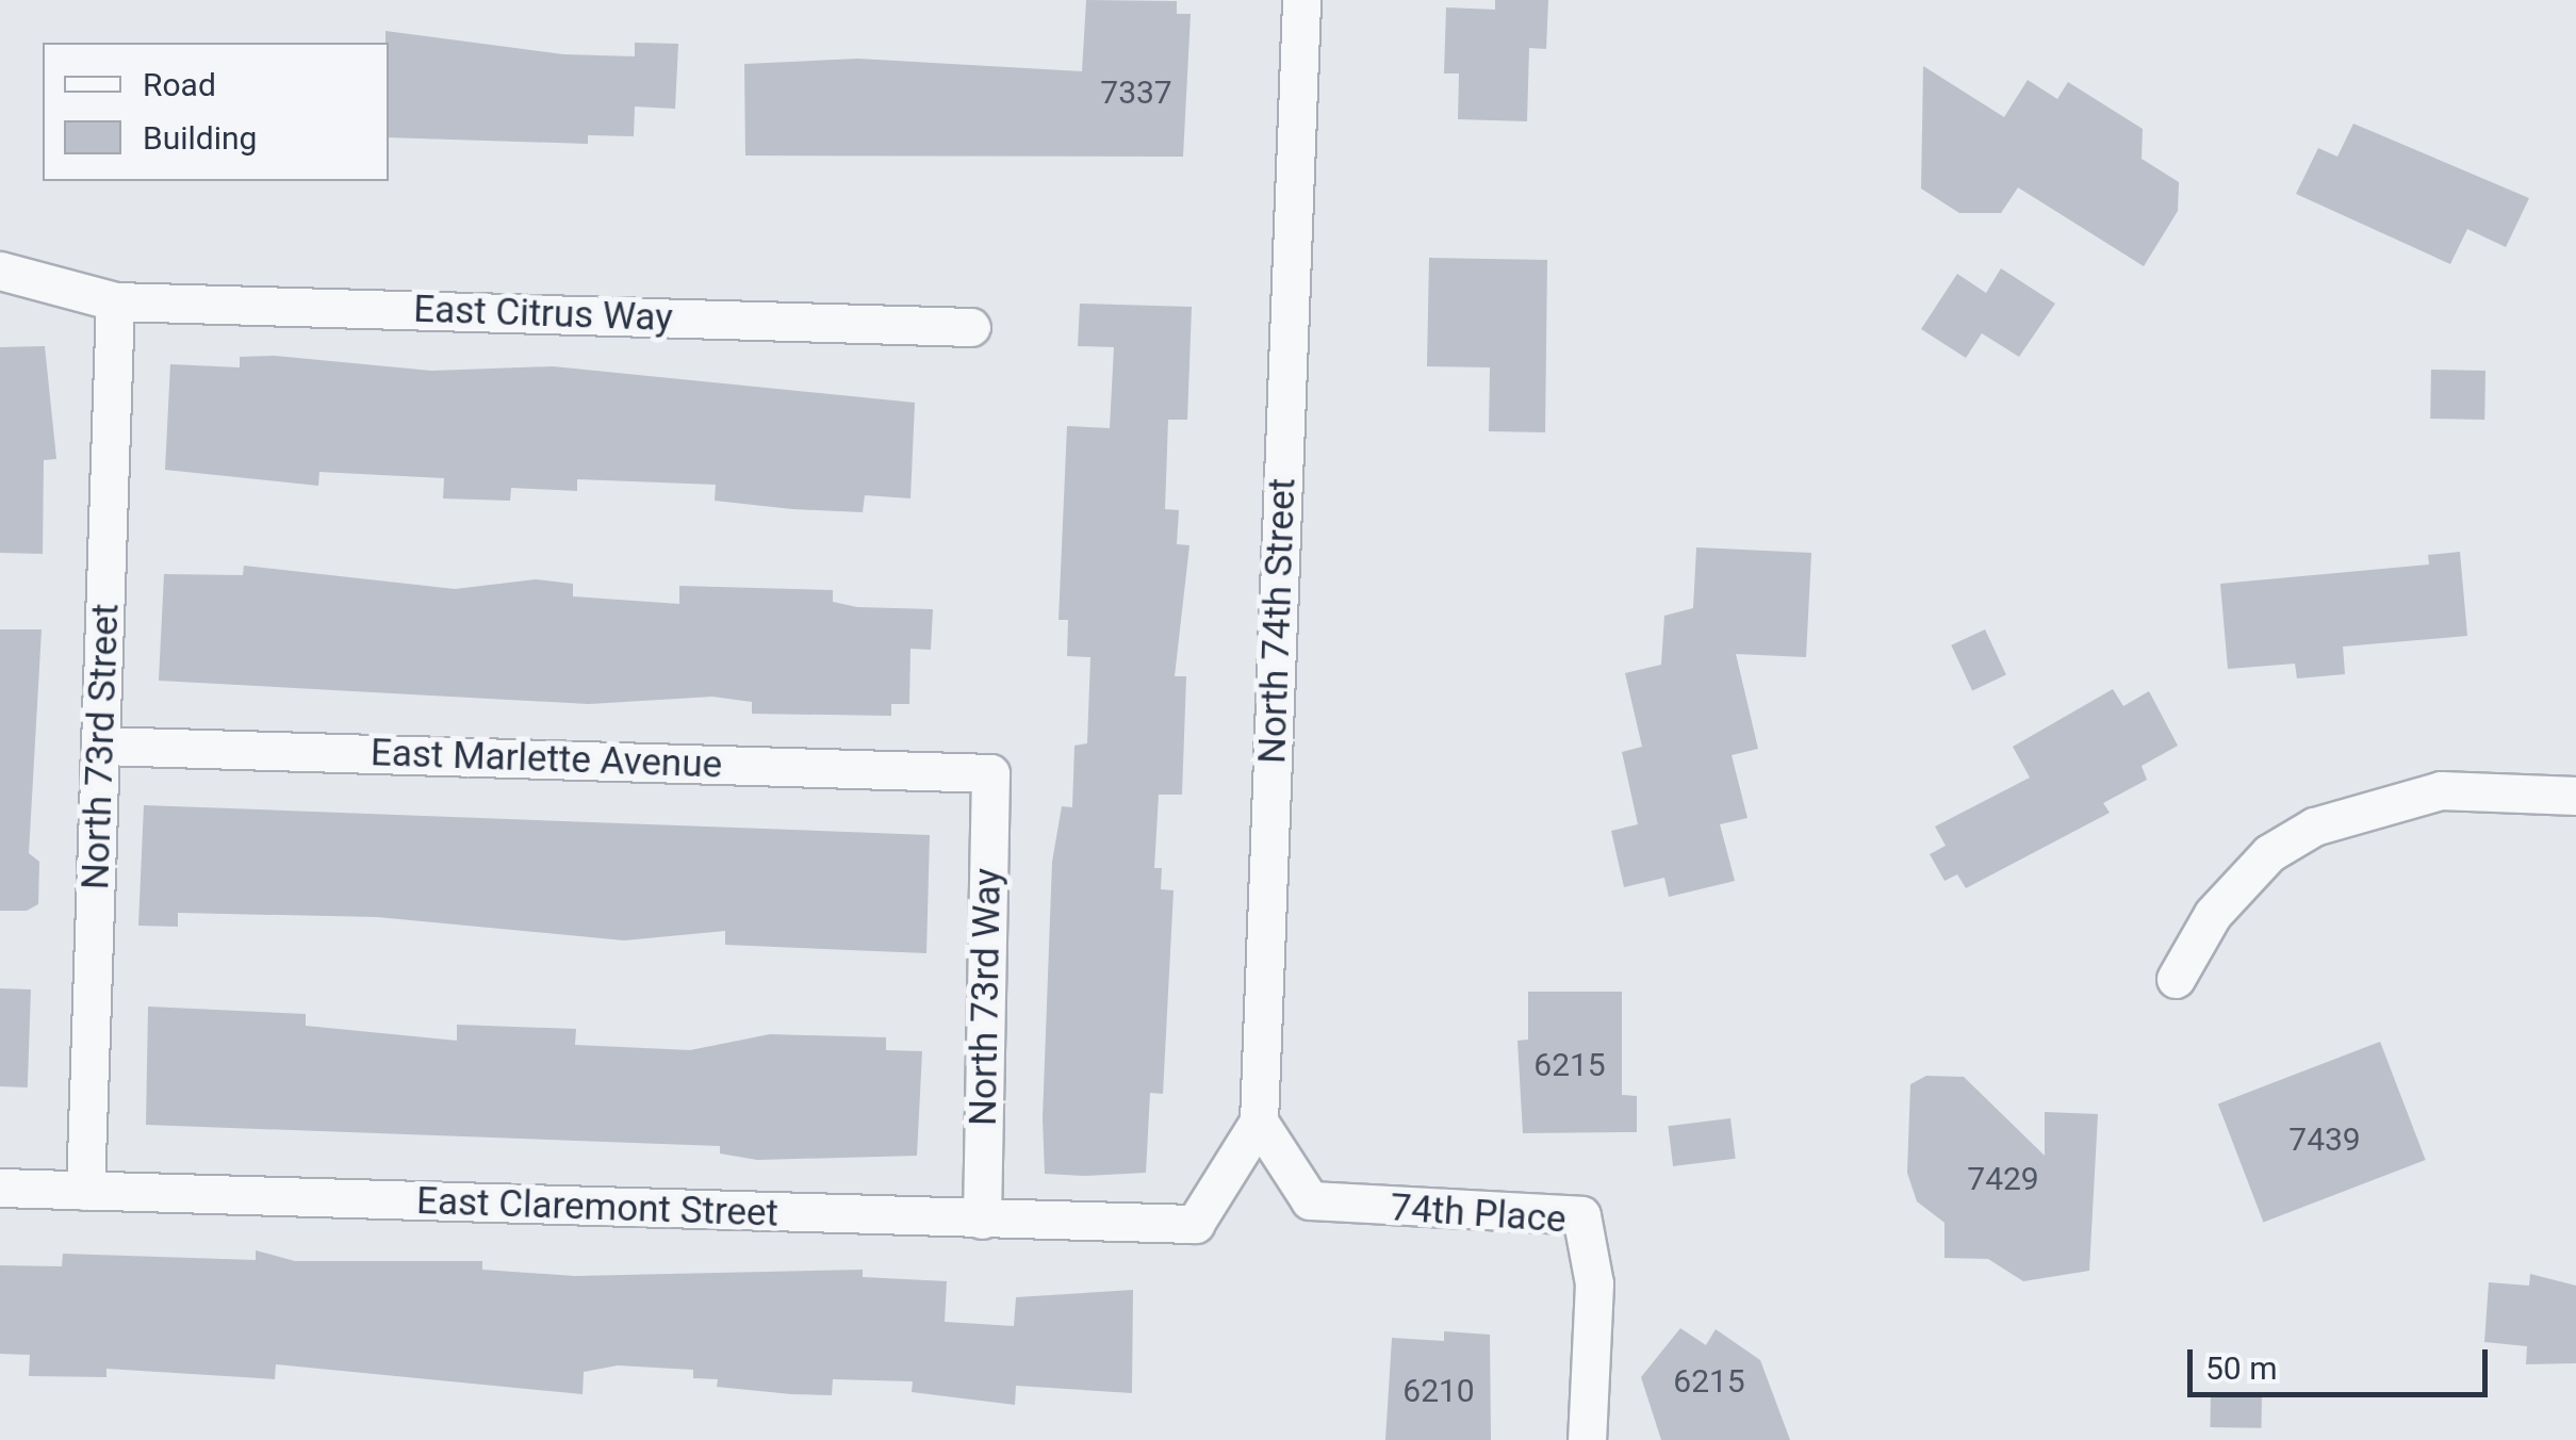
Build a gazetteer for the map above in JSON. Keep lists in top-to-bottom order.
{
  "streets": {
    "street": [
      "East Citrus Way",
      "North 74th Street",
      "North 73rd Street",
      "East Marlette Avenue",
      "North 73rd Way",
      "East Claremont Street",
      "74th Place"
    ]
  },
  "crossings": [
    ["East Citrus Way", "North 73rd Street"],
    ["North 74th Street", "East Claremont Street"],
    ["North 74th Street", "74th Place"],
    ["North 73rd Street", "East Marlette Avenue"],
    ["North 73rd Street", "East Claremont Street"],
    ["East Marlette Avenue", "North 73rd Way"],
    ["North 73rd Way", "East Claremont Street"]
  ],
  "house_numbers": [
    "7337",
    "6215",
    "7439",
    "7429",
    "6215",
    "6210"
  ],
  "legend": ["Road", "Building"],
  "scale_bar": "50 m"
}
